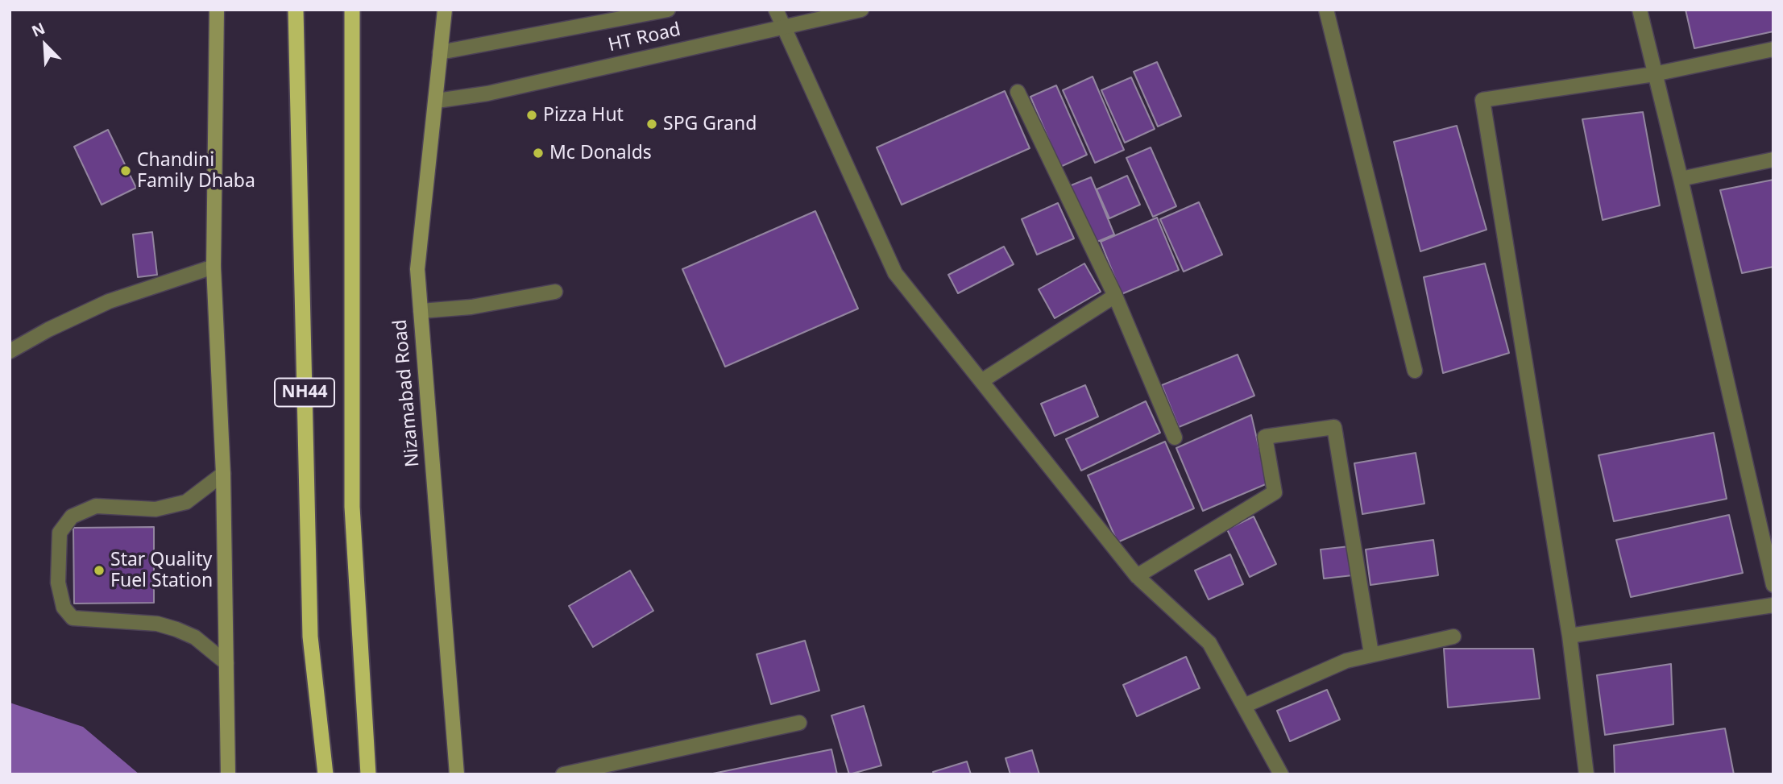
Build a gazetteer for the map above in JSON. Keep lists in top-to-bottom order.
{
  "streets": {
    "highway": ["NH44"],
    "main road": ["Nizamabad Road"],
    "street": ["HT Road"]
  },
  "crossings": [
    ["HT Road", "Nizamabad Road"]
  ],
  "places": [
    "Pizza Hut",
    "SPG Grand",
    "Mc Donalds",
    "Chandini Family Dhaba",
    "Star Quality Fuel Station"
  ],
  "north": "top left"
}
